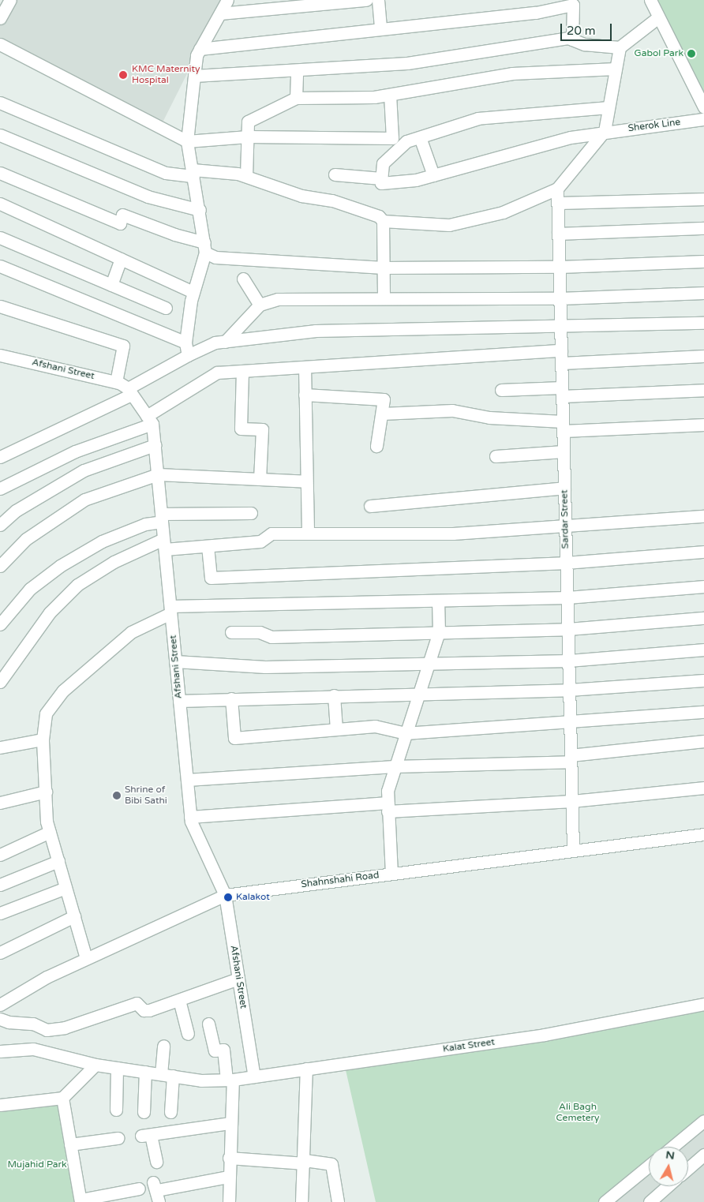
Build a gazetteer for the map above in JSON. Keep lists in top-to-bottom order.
{
  "streets": {
    "street": [
      "Sherok Line",
      "Afshani Street",
      "Sardar Street",
      "Shahnshahi Road",
      "Kalat Street"
    ]
  },
  "crossings": [
    ["Afshani Street", "Shahnshahi Road"],
    ["Afshani Street", "Kalat Street"],
    ["Sardar Street", "Shahnshahi Road"]
  ],
  "parks": ["Ali Bagh Cemetery", "Mujahid Park"],
  "places": [
    "Gabol Park",
    "KMC Maternity Hospital",
    "Shrine of Bibi Sathi",
    "Kalakot"
  ],
  "scale_bar": "20 m",
  "north": "top"
}
